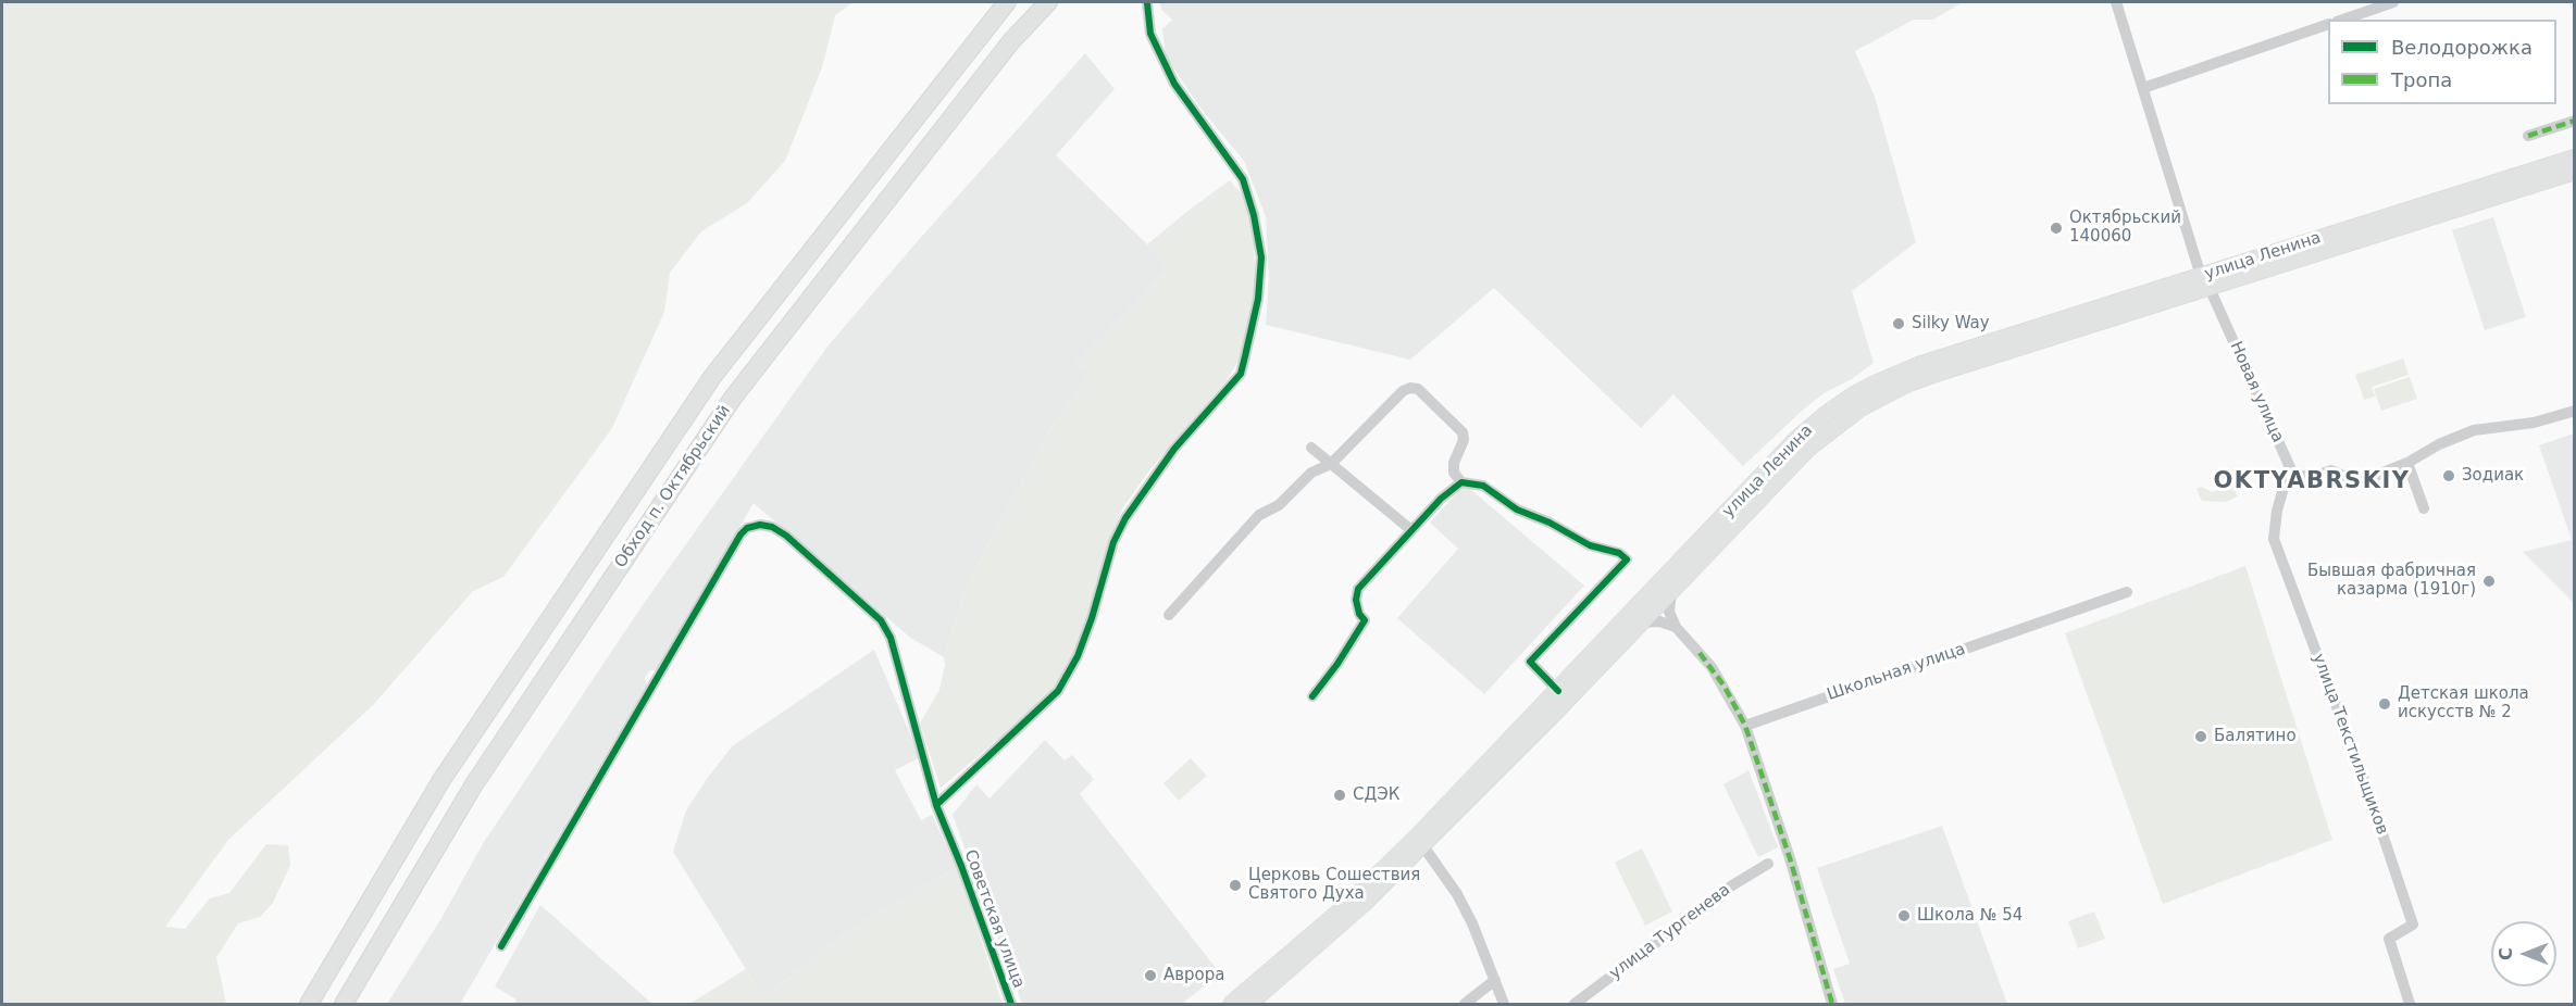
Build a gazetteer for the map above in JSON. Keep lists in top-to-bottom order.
{
  "streets": {
    "highway": ["Обход п. Октябрьский"],
    "main road": ["улица Ленина"],
    "street": [
      "Новая улица",
      "Школьная улица",
      "улица Текстильщиков",
      "Советская улица",
      "улица Тургенева"
    ]
  },
  "crossings": [
    ["улица Ленина", "Новая улица"],
    ["Новая улица", "улица Текстильщиков"]
  ],
  "districts": ["OKTYABRSKIY"],
  "places": [
    "Октябрьский 140060",
    "Silky Way",
    "Зодиак",
    "Бывшая фабричная казарма (1910г)",
    "Детская школа искусств № 2",
    "Балятино",
    "СДЭК",
    "Церковь Сошествия Святого Духа",
    "Школа № 54",
    "Аврора"
  ],
  "legend": ["Велодорожка", "Тропа"],
  "north": "left"
}
